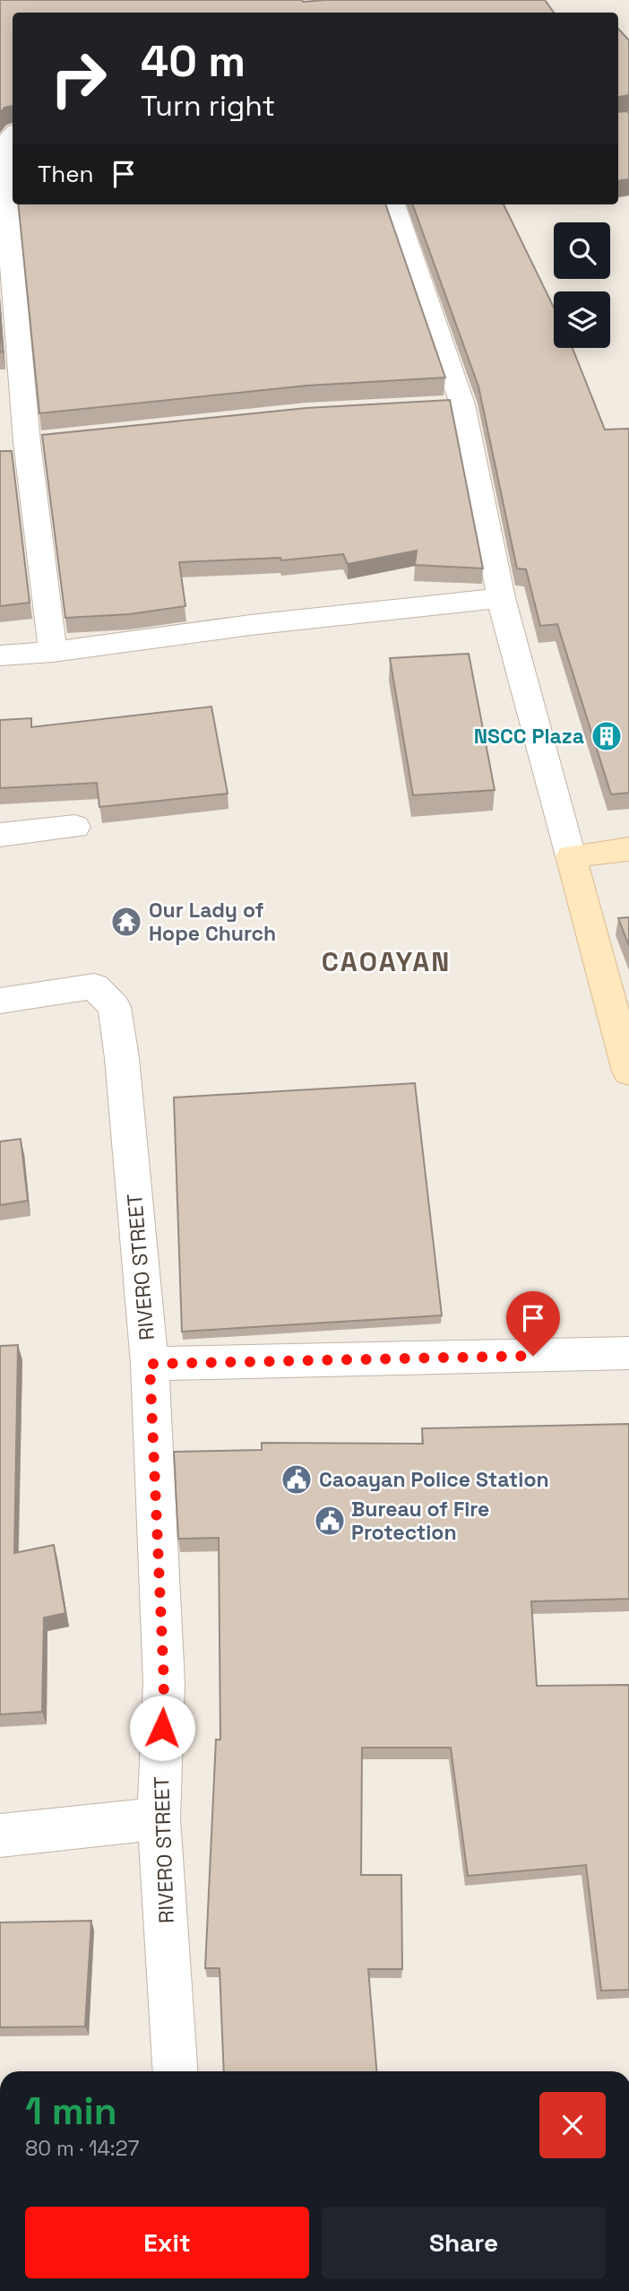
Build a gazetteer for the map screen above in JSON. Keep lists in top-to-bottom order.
{
  "streets": {
    "street": ["RIVERO STREET"]
  },
  "districts": ["CAOAYAN"],
  "places": {
    "building": ["NSCC Plaza"],
    "temple": ["Our Lady of Hope Church"],
    "public building": ["Caoayan Police Station", "Bureau of Fire Protection"]
  },
  "page": {
    "turn": ["40 m", "Turn right"],
    "then": "Then",
    "heading": ["1 min", "80 m · 14:27"],
    "buttons": ["Exit", "Share"]
  }
}
